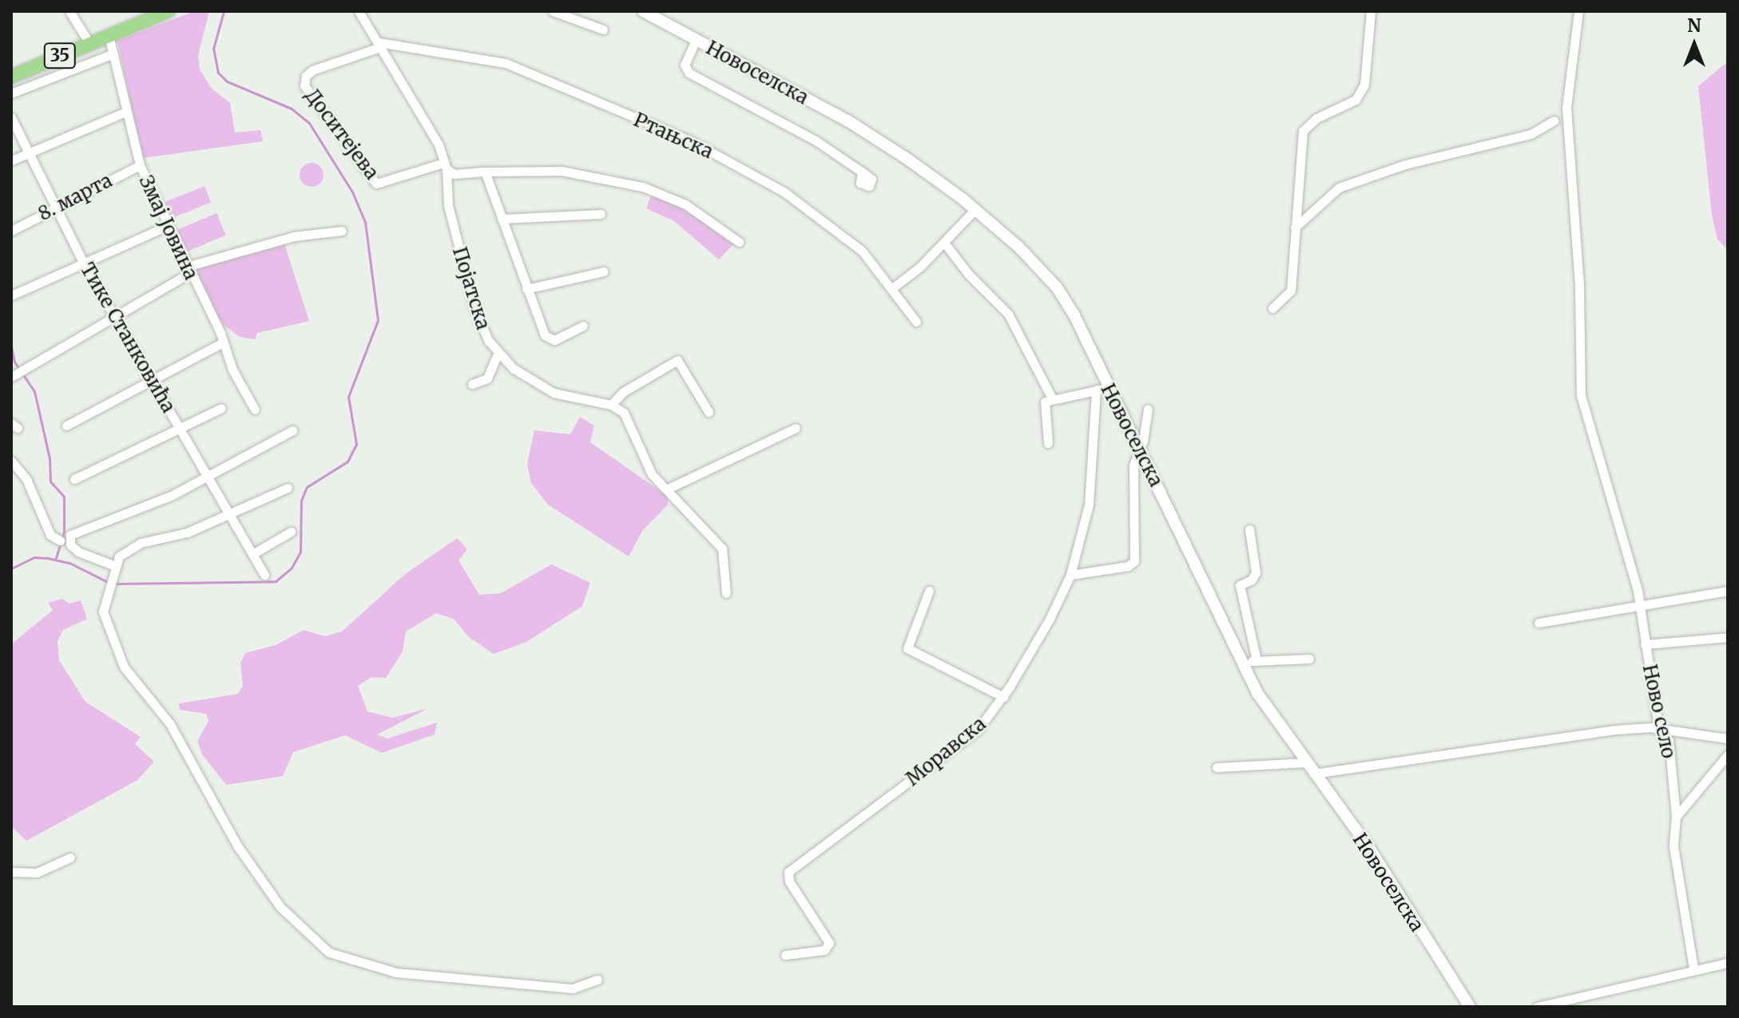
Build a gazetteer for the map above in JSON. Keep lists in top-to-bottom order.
{
  "streets": {
    "main road": ["35"],
    "street": [
      "Новоселска",
      "Доситејева",
      "Ртањска",
      "8. марта",
      "Змај Јовина",
      "Појатска",
      "Тике Станковића",
      "Ново село",
      "Моравска"
    ]
  },
  "crossings": [
    ["35", "Змај Јовина"],
    ["Новоселска", "Моравска"],
    ["Доситејева", "Ртањска"],
    ["Доситејева", "Појатска"],
    ["Ртањска", "Појатска"],
    ["8. марта", "Змај Јовина"],
    ["8. марта", "Тике Станковића"]
  ],
  "north": "top"
}
